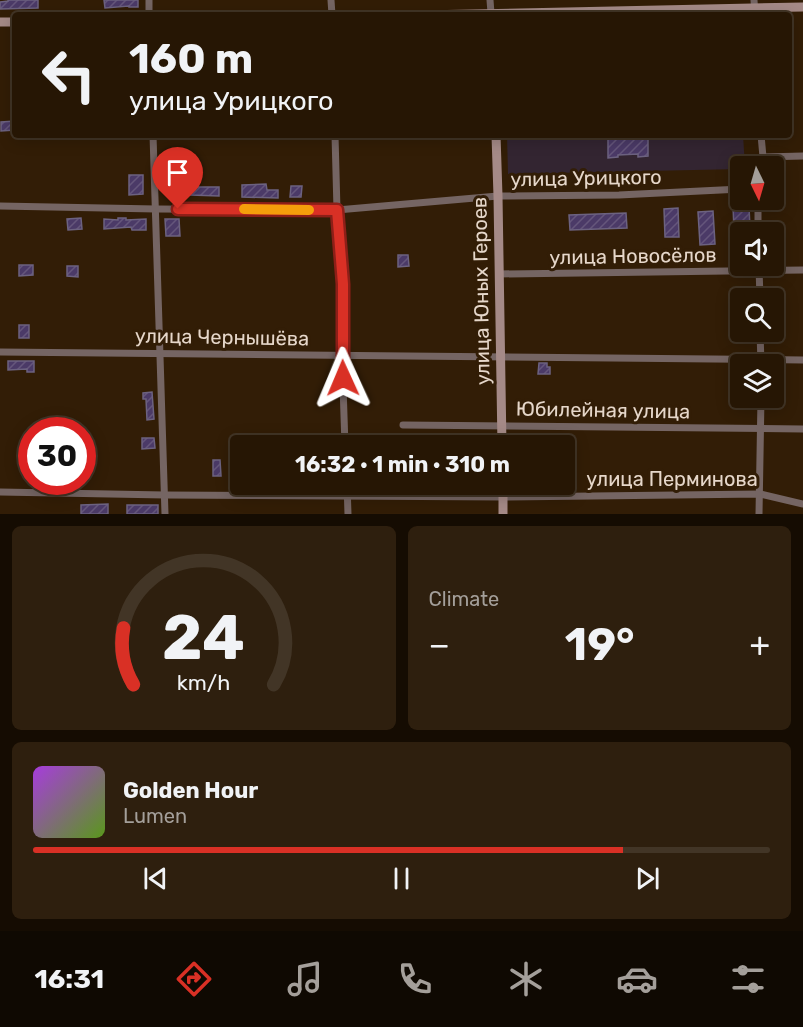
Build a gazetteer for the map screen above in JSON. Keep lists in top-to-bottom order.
{
  "streets": {
    "street": [
      "улица Урицкого",
      "улица Новосёлов",
      "улица Юных Героев",
      "улица Чернышёва",
      "Юбилейная улица",
      "улица Перминова"
    ]
  },
  "crossings": [
    ["улица Урицкого", "улица Юных Героев"],
    ["улица Новосёлов", "улица Юных Героев"],
    ["улица Юных Героев", "улица Чернышёва"],
    ["улица Юных Героев", "Юбилейная улица"]
  ],
  "north": "bottom",
  "page": {
    "turn": ["160 m", "улица Урицкого"],
    "limit": "30",
    "trip": "16:32 · 1 min · 310 m",
    "tile": "Climate",
    "heat": ["−", "19°", "+"],
    "song": ["Golden Hour", "Lumen"],
    "tabs": "16:31",
    "gauge": ["24", "km/h"]
  }
}
